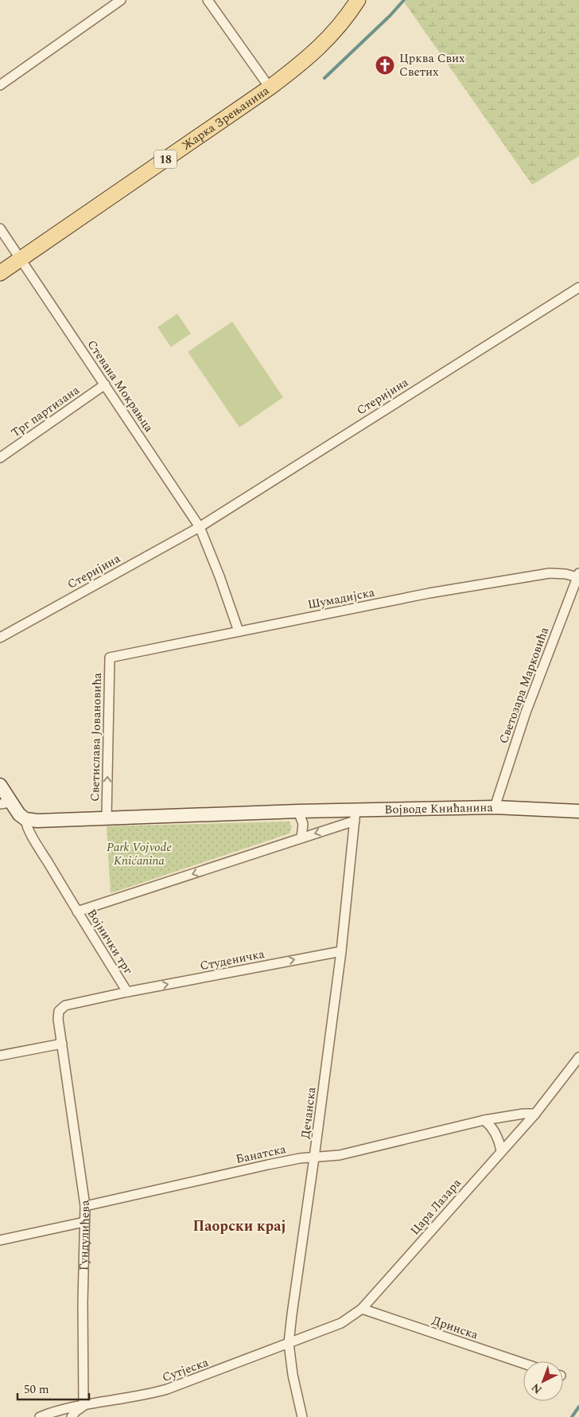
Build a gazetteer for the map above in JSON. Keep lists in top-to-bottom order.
{
  "streets": {
    "main road": ["Жарка Зрењанина", "18"],
    "street": [
      "Стевана Мокрањца",
      "Стеријина",
      "Трг партизана",
      "Шумадијска",
      "Светозара Марковића",
      "Светислава Јовановића",
      "Војводе Книћанина",
      "Војнички трг",
      "Студеничка",
      "Дечанска",
      "Банатска",
      "Цара Лазара",
      "Гундулићева",
      "Дринска",
      "Сутјеска"
    ]
  },
  "crossings": [
    ["Жарка Зрењанина", "Стевана Мокрањца"],
    ["Стевана Мокрањца", "Стеријина"],
    ["Стевана Мокрањца", "Трг партизана"],
    ["Шумадијска", "Светозара Марковића"],
    ["Шумадијска", "Светислава Јовановића"],
    ["Светозара Марковића", "Војводе Книћанина"],
    ["Светислава Јовановића", "Војводе Книћанина"],
    ["Војводе Книћанина", "Војнички трг"],
    ["Војводе Книћанина", "Дечанска"],
    ["Војнички трг", "Студеничка"],
    ["Војнички трг", "Гундулићева"],
    ["Студеничка", "Дечанска"],
    ["Дечанска", "Банатска"],
    ["Дечанска", "Цара Лазара"],
    ["Дечанска", "Сутјеска"],
    ["Банатска", "Цара Лазара"],
    ["Банатска", "Гундулићева"],
    ["Цара Лазара", "Дринска"],
    ["Цара Лазара", "Сутјеска"],
    ["Гундулићева", "Сутјеска"]
  ],
  "one_way": ["Светислава Јовановића", "Студеничка"],
  "districts": ["Паорски крај"],
  "parks": ["Park Vojvode Knićanina"],
  "places": {
    "church": ["Црква Свих Светих"]
  },
  "scale_bar": "50 m",
  "north": "bottom left"
}
